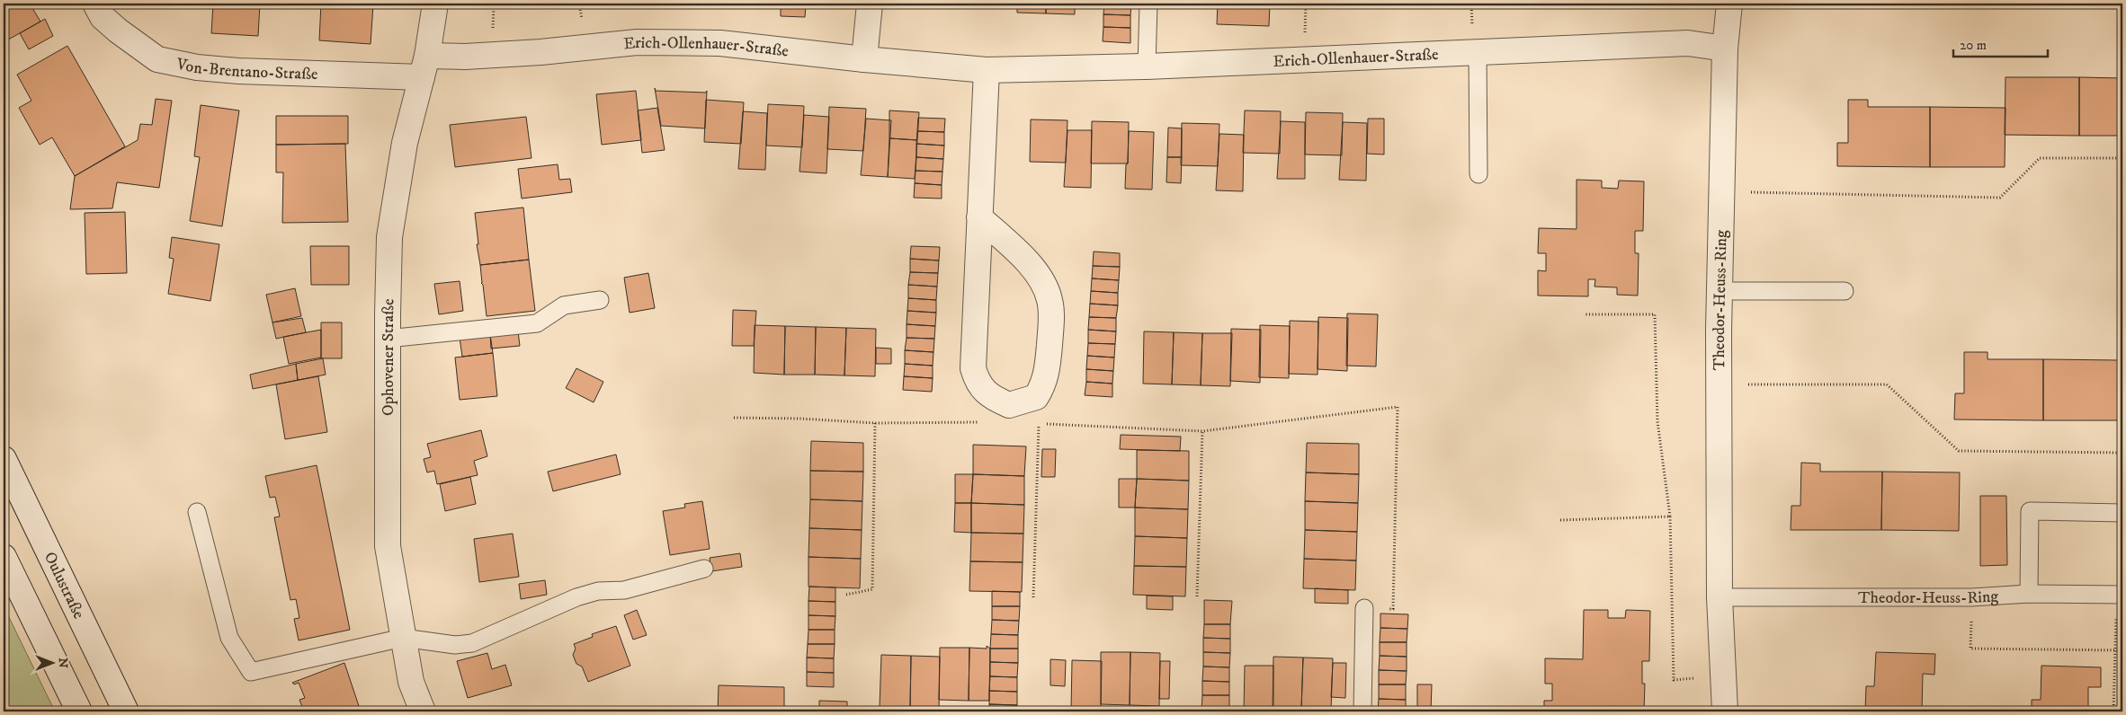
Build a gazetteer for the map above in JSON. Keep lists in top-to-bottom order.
{
  "streets": {
    "street": [
      "Erich-Ollenhauer-Straße",
      "Von-Brentano-Straße",
      "Theodor-Heuss-Ring",
      "Ophovener Straße",
      "Oulustraße"
    ]
  },
  "crossings": [
    ["Erich-Ollenhauer-Straße", "Von-Brentano-Straße"],
    ["Erich-Ollenhauer-Straße", "Theodor-Heuss-Ring"],
    ["Erich-Ollenhauer-Straße", "Ophovener Straße"],
    ["Von-Brentano-Straße", "Ophovener Straße"]
  ],
  "scale_bar": "20 m",
  "north": "right"
}
